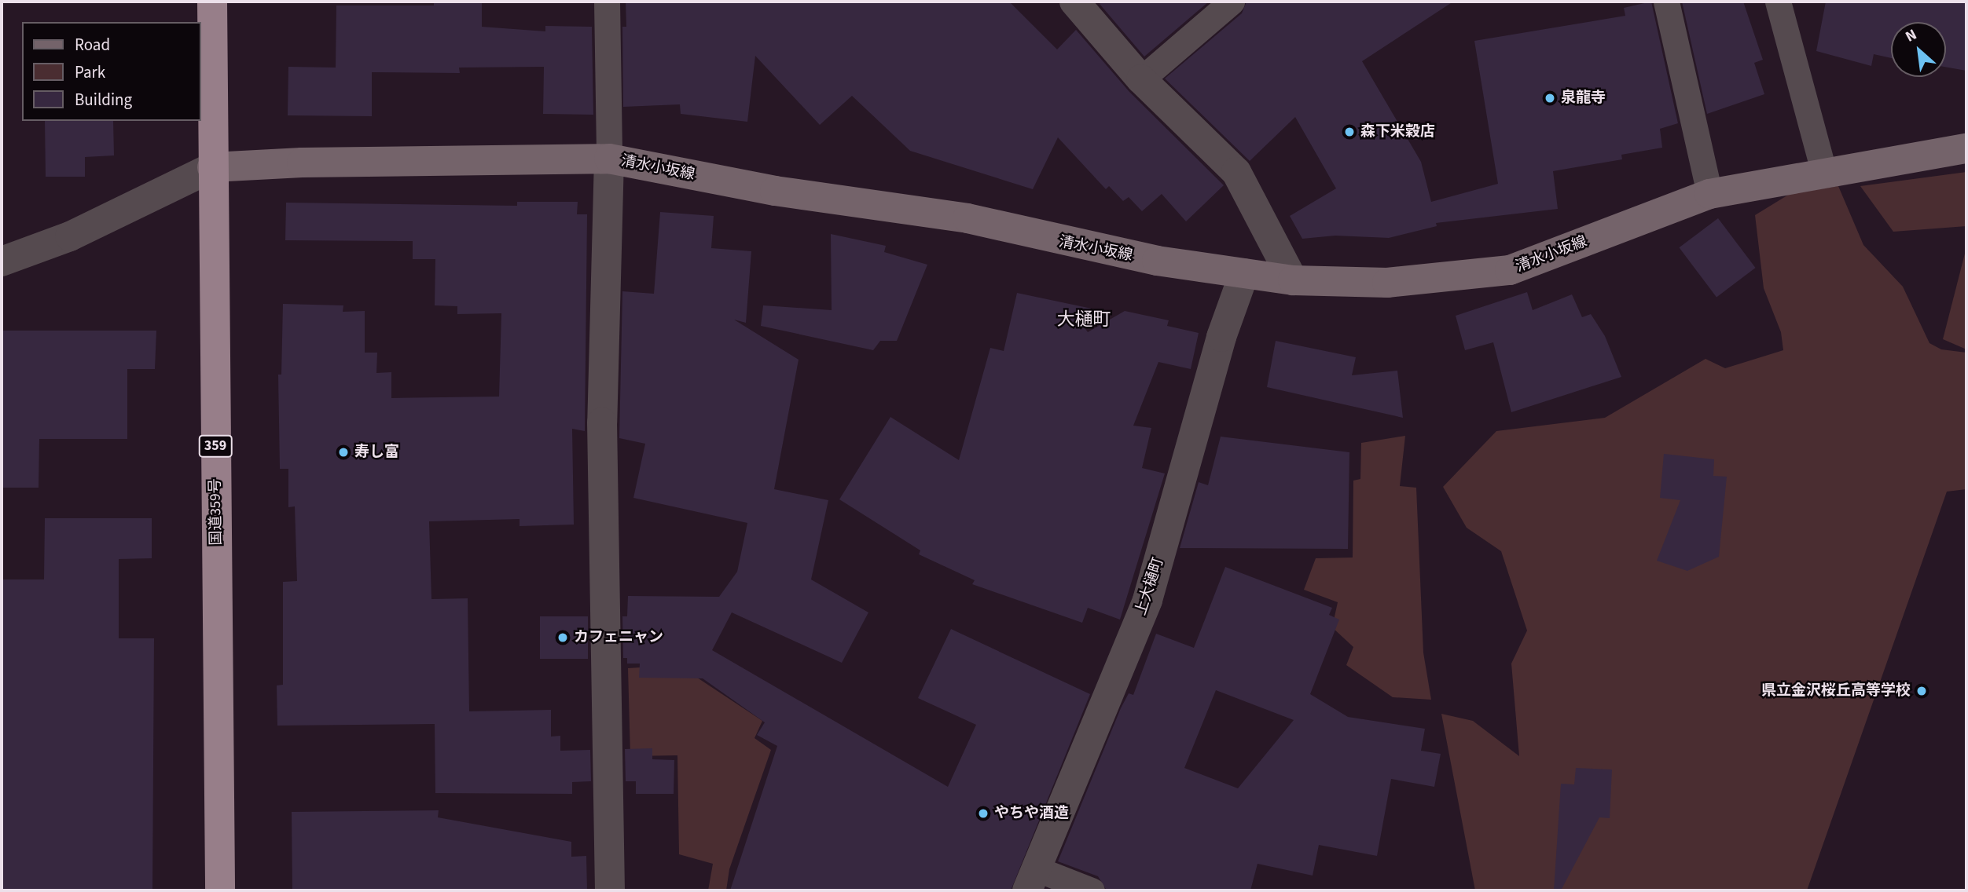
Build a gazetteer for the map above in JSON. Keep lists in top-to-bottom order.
{
  "streets": {
    "highway": ["359", "国道359号"],
    "main road": ["清水小坂線"],
    "street": ["上大樋町"]
  },
  "crossings": [
    ["清水小坂線", "国道359号"],
    ["清水小坂線", "上大樋町"]
  ],
  "districts": ["大樋町"],
  "places": [
    "泉龍寺",
    "森下米穀店",
    "寿し富",
    "カフェニャン",
    "県立金沢桜丘高等学校",
    "やちや酒造"
  ],
  "legend": ["Road", "Park", "Building"],
  "north": "top left"
}
